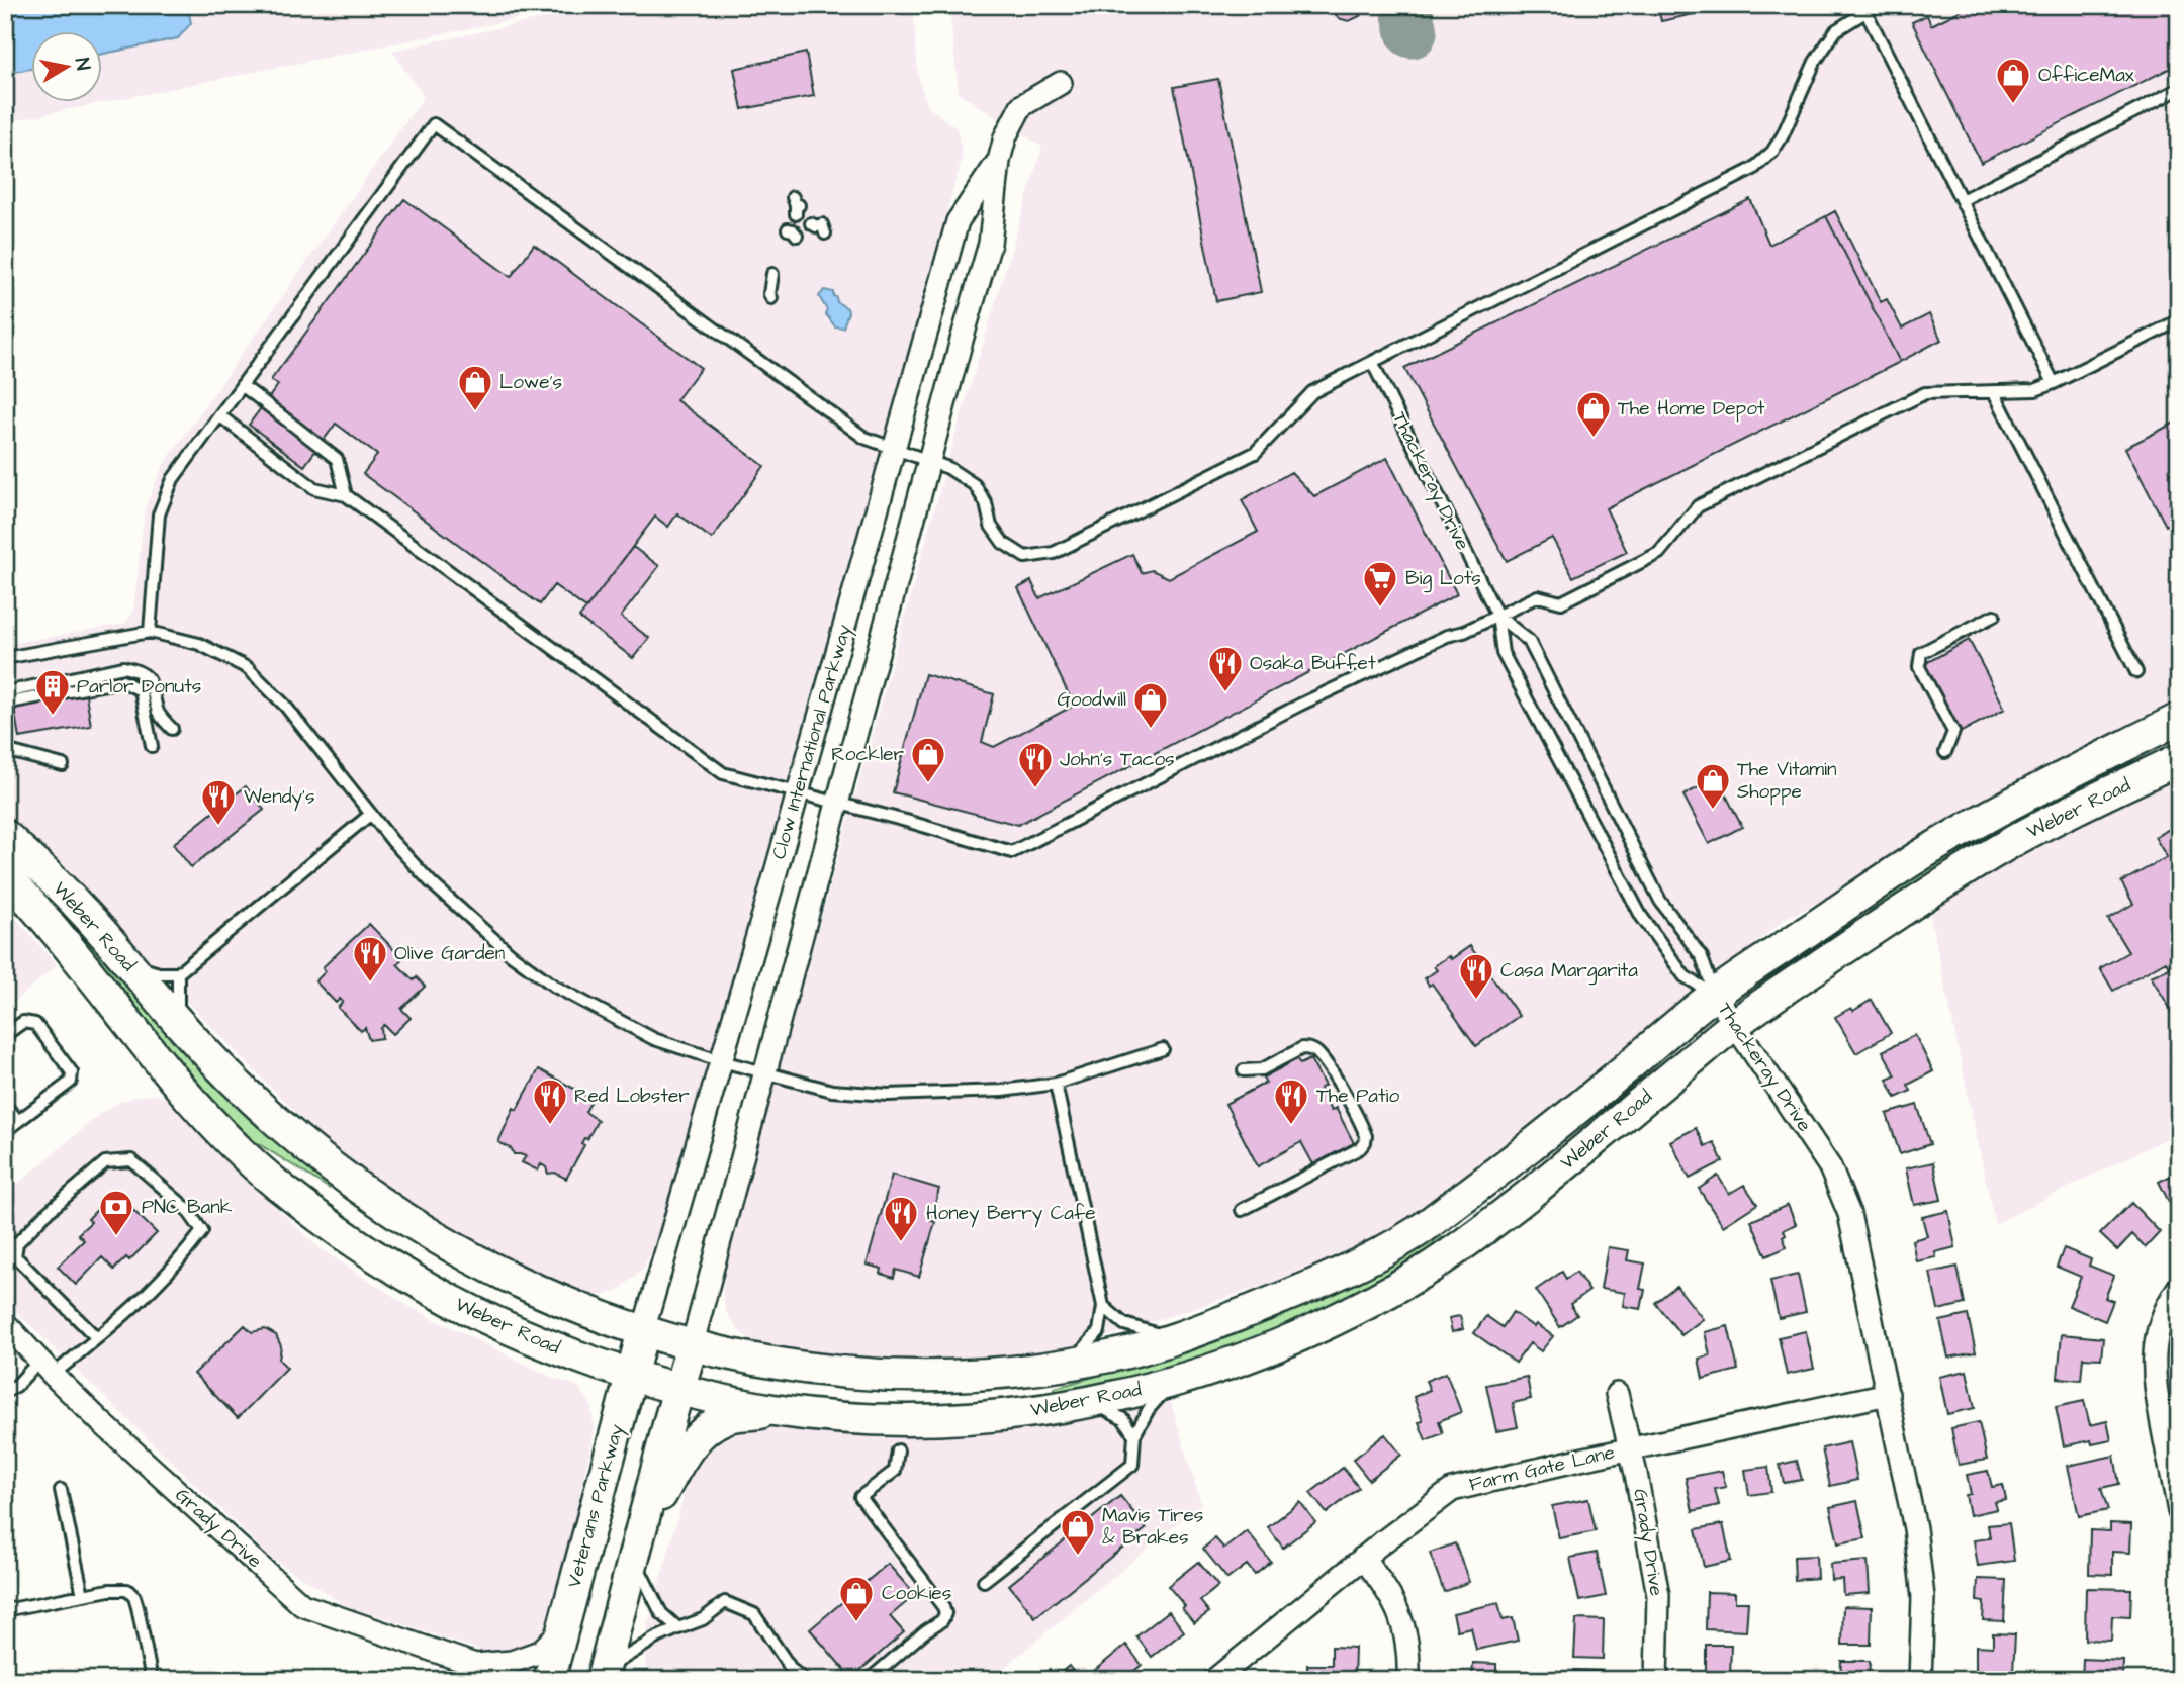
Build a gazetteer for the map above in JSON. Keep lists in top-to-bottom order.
{
  "streets": {
    "main road": ["Weber Road", "Veterans Parkway"],
    "street": [
      "Thackeray Drive",
      "Clow International Parkway",
      "Farm Gate Lane",
      "Grady Drive"
    ]
  },
  "crossings": [
    ["Thackeray Drive", "Weber Road"],
    ["Thackeray Drive", "Farm Gate Lane"],
    ["Clow International Parkway", "Weber Road"],
    ["Clow International Parkway", "Veterans Parkway"],
    ["Weber Road", "Veterans Parkway"],
    ["Farm Gate Lane", "Grady Drive"],
    ["Veterans Parkway", "Grady Drive"]
  ],
  "places": {
    "shop": [
      "OfficeMax",
      "Lowe's",
      "The Home Depot",
      "Goodwill",
      "Rockler",
      "The Vitamin Shoppe",
      "Mavis Tires & Brakes",
      "Cookies"
    ],
    "supermarket": ["Big Lots"],
    "restaurant": [
      "Osaka Buffet",
      "John's Tacos",
      "Wendy's",
      "Olive Garden",
      "Casa Margarita",
      "Red Lobster",
      "The Patio",
      "Honey Berry Cafe"
    ],
    "building": ["Parlor Donuts"],
    "bank": ["PNC Bank"]
  },
  "north": "right"
}
